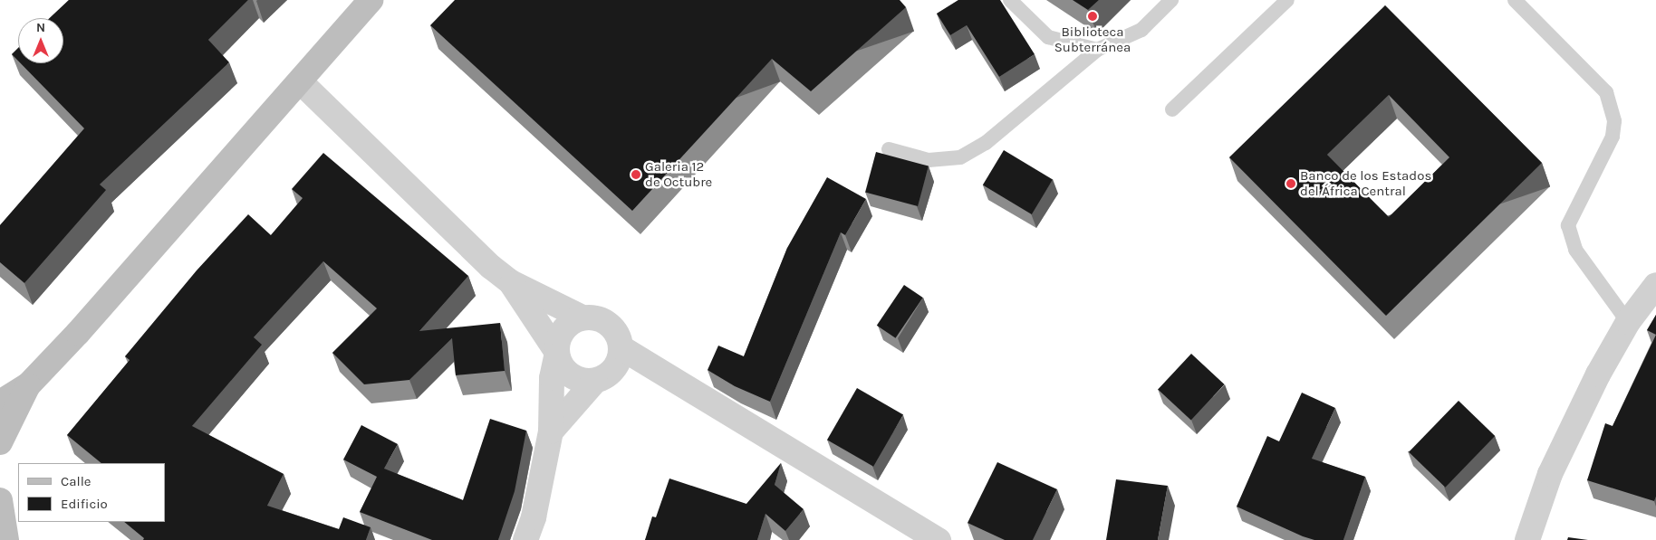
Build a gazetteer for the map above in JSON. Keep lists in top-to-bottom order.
{
  "places": ["Biblioteca Subterránea", "Galeria 12 de Octubre", "Banco de los Estados del África Central"],
  "legend": ["Calle", "Edificio"],
  "north": "top"
}
